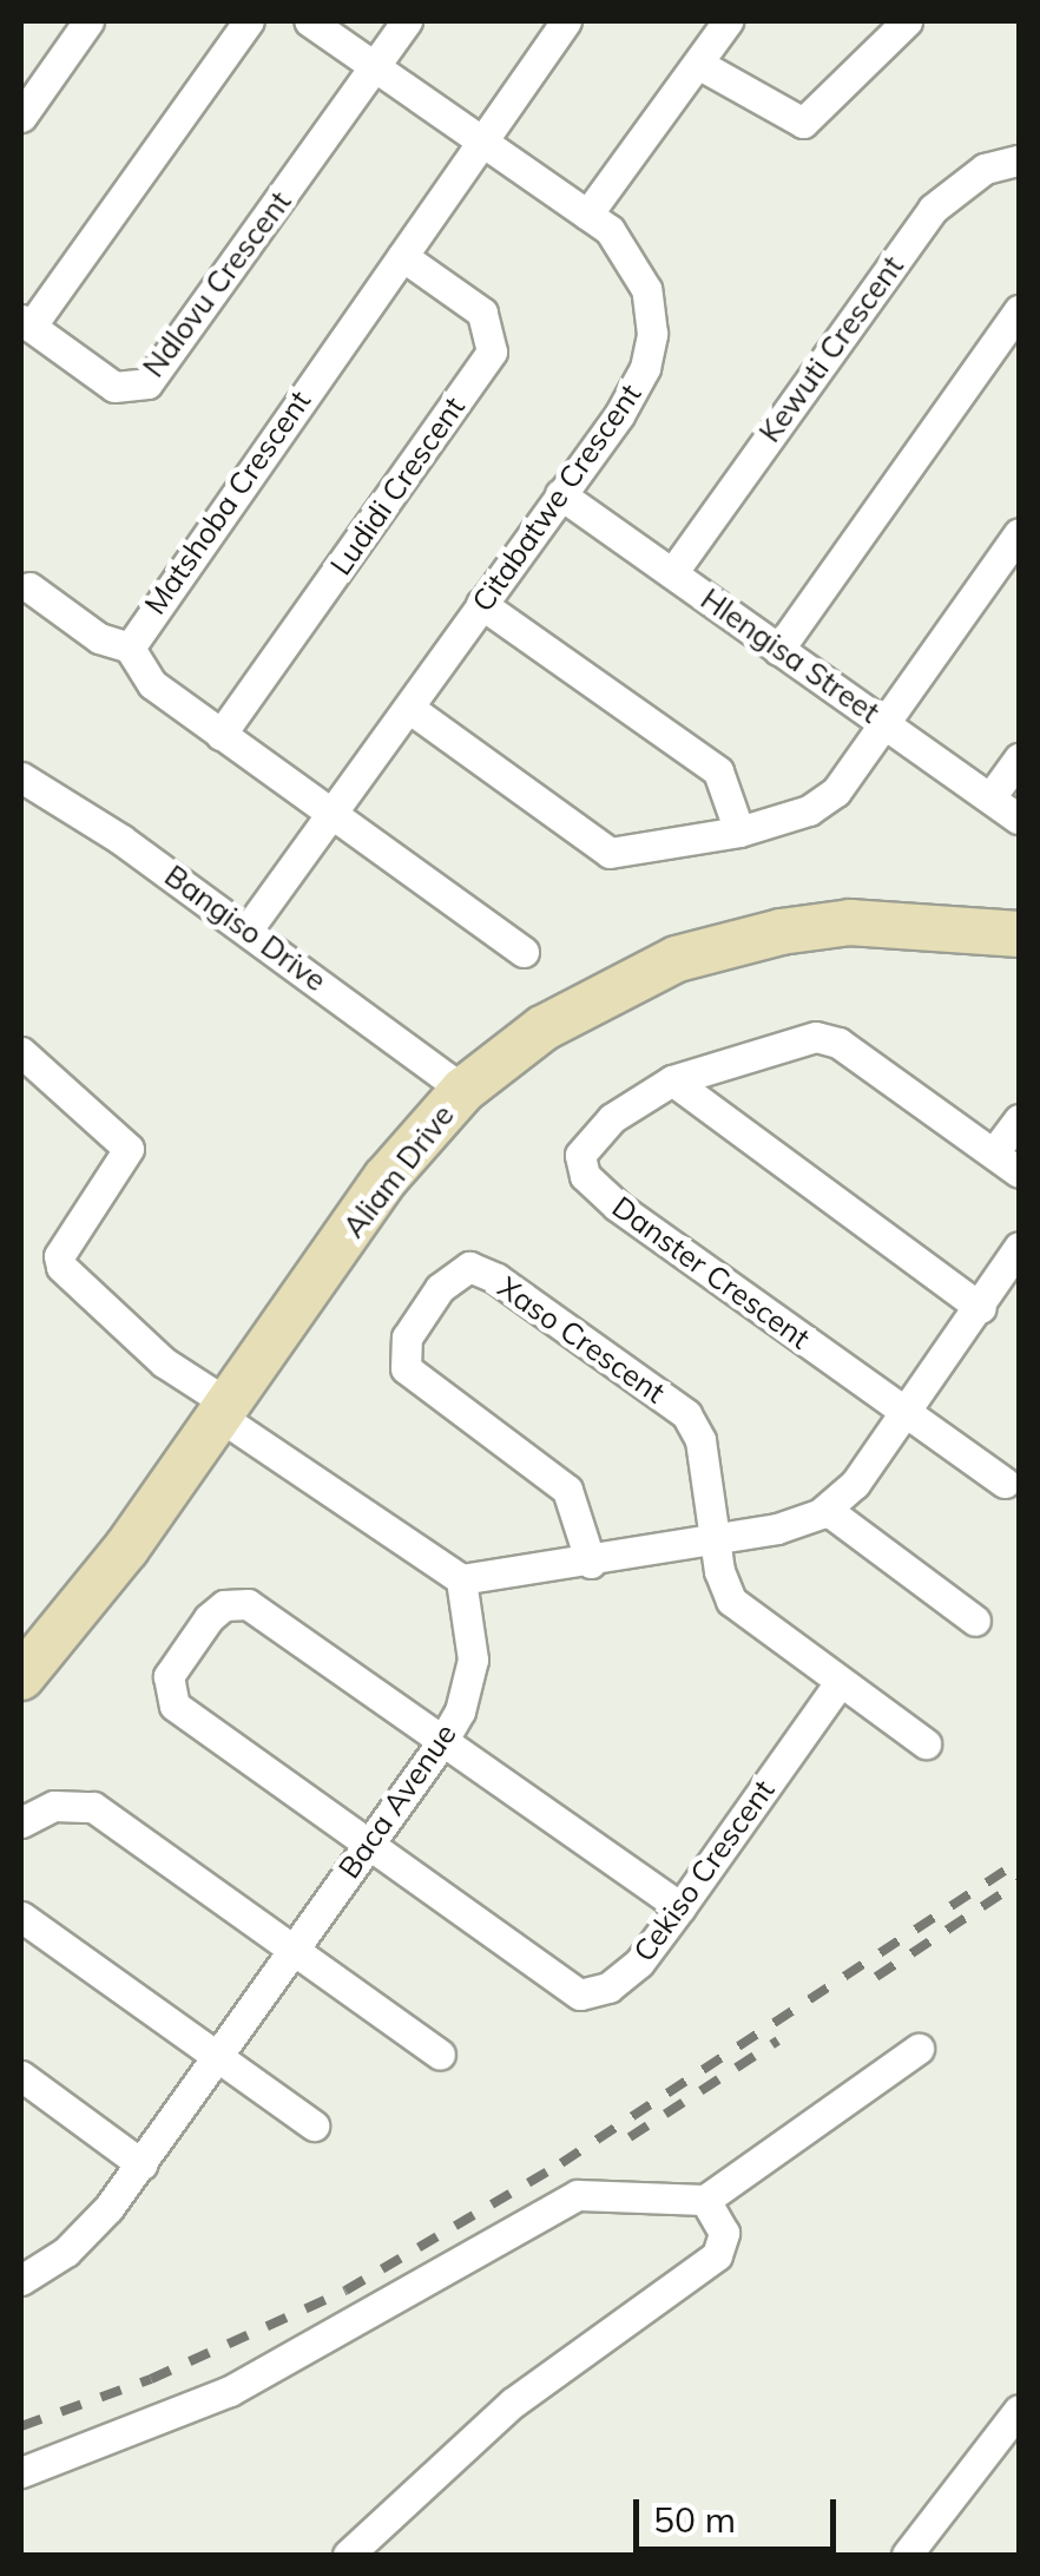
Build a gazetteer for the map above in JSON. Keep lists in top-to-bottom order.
{
  "streets": {
    "street": [
      "Ndlovu Crescent",
      "Kewuti Crescent",
      "Ludidi Crescent",
      "Citabatwe Crescent",
      "Matshoba Crescent",
      "Hlengisa Street",
      "Bangiso Drive",
      "Aliam Drive",
      "Danster Crescent",
      "Xaso Crescent",
      "Baca Avenue",
      "Cekiso Crescent"
    ]
  },
  "crossings": [
    ["Ndlovu Crescent", "Citabatwe Crescent"],
    ["Kewuti Crescent", "Hlengisa Street"],
    ["Ludidi Crescent", "Matshoba Crescent"],
    ["Citabatwe Crescent", "Matshoba Crescent"],
    ["Citabatwe Crescent", "Hlengisa Street"],
    ["Citabatwe Crescent", "Bangiso Drive"],
    ["Bangiso Drive", "Aliam Drive"],
    ["Baca Avenue", "Cekiso Crescent"]
  ],
  "scale_bar": "50 m"
}
